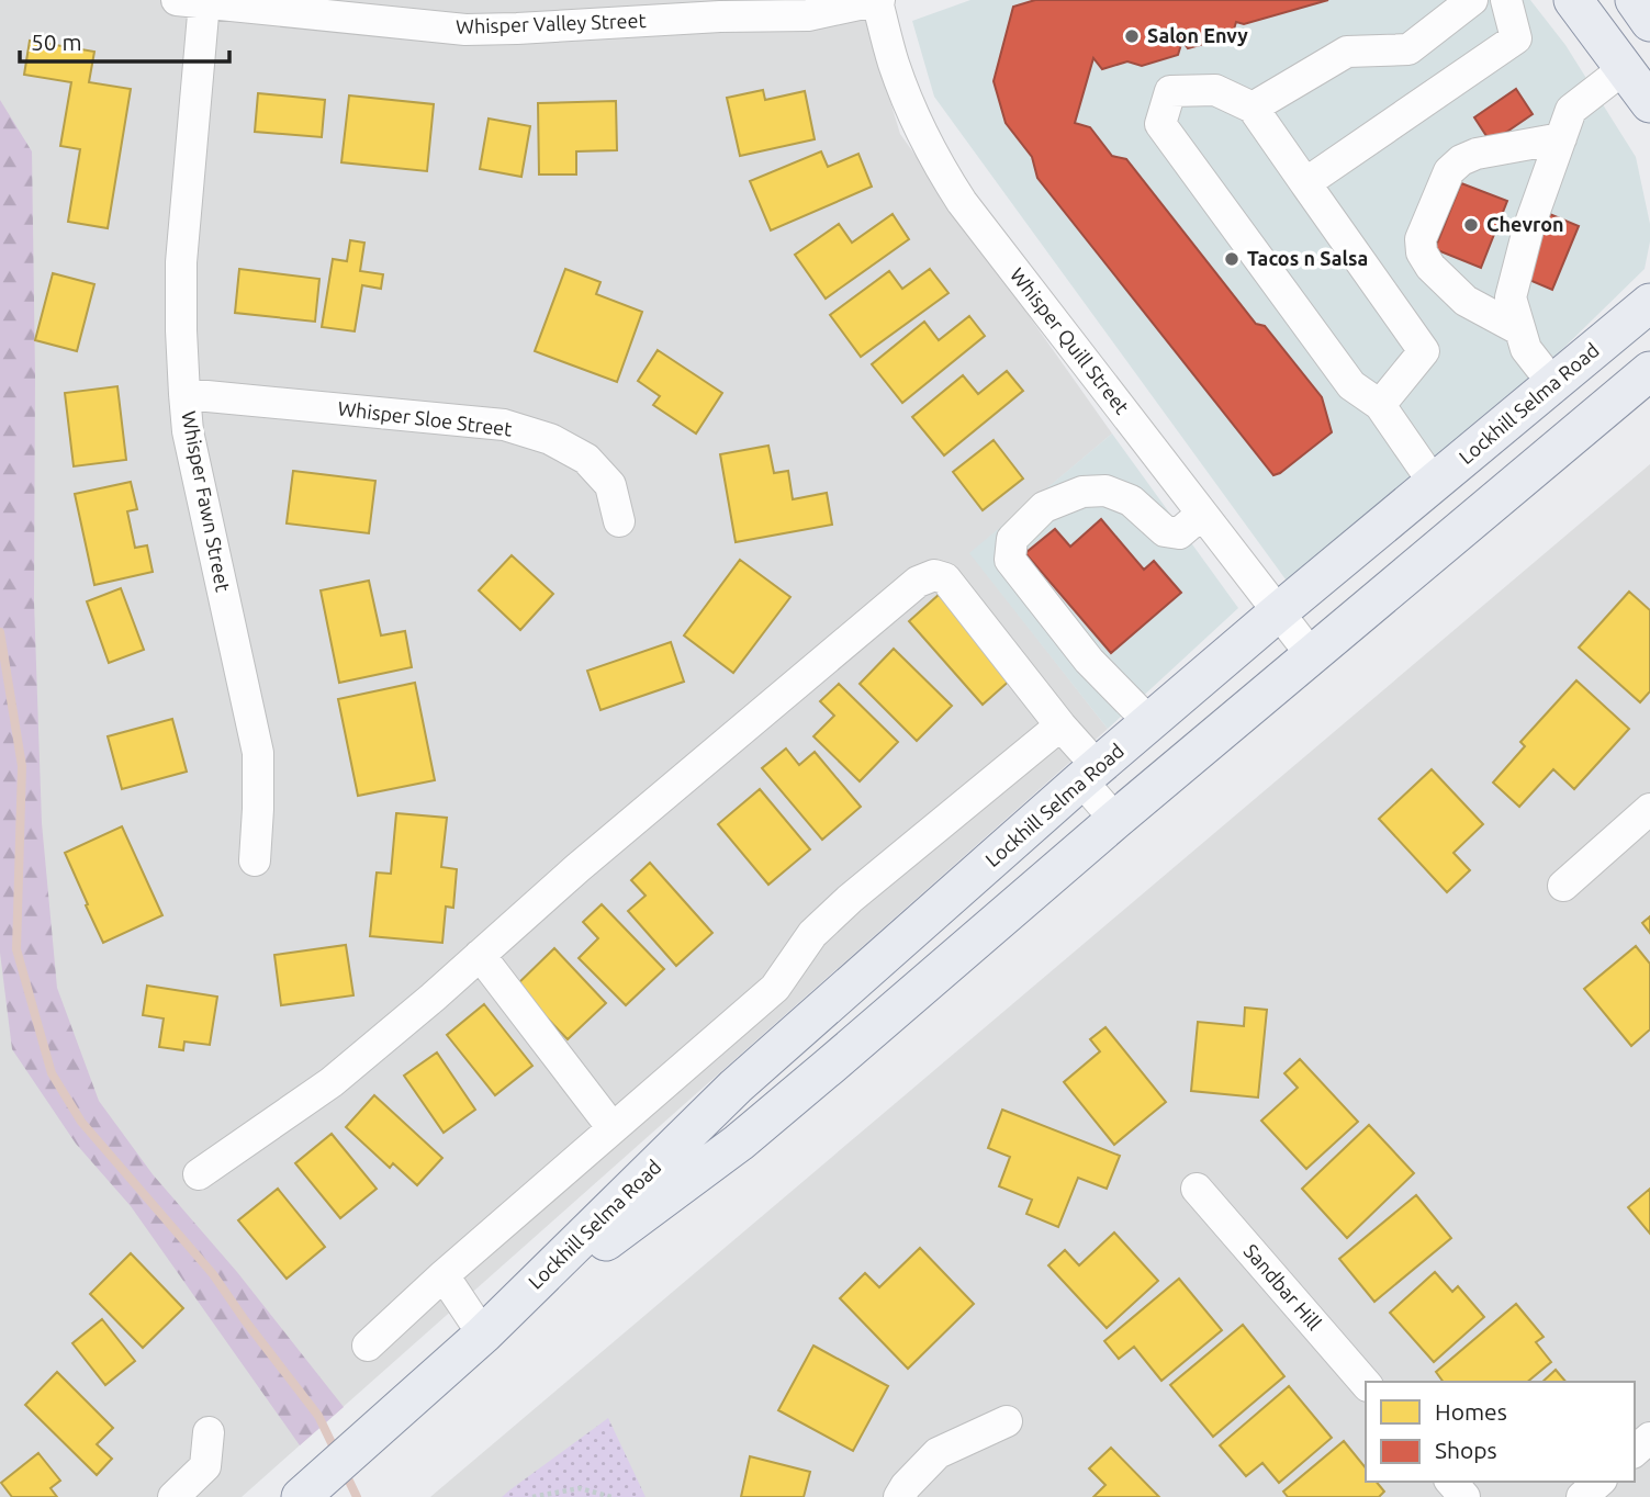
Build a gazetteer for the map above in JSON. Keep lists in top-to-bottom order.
{
  "streets": {
    "main road": ["Lockhill Selma Road"],
    "street": [
      "Whisper Valley Street",
      "Whisper Quill Street",
      "Whisper Sloe Street",
      "Whisper Fawn Street",
      "Sandbar Hill"
    ]
  },
  "crossings": [
    ["Whisper Valley Street", "Whisper Quill Street"],
    ["Whisper Valley Street", "Whisper Fawn Street"],
    ["Whisper Quill Street", "Lockhill Selma Road"],
    ["Whisper Sloe Street", "Whisper Fawn Street"]
  ],
  "places": ["Salon Envy", "Chevron", "Tacos n Salsa"],
  "legend": ["Homes", "Shops"],
  "scale_bar": "50 m"
}
